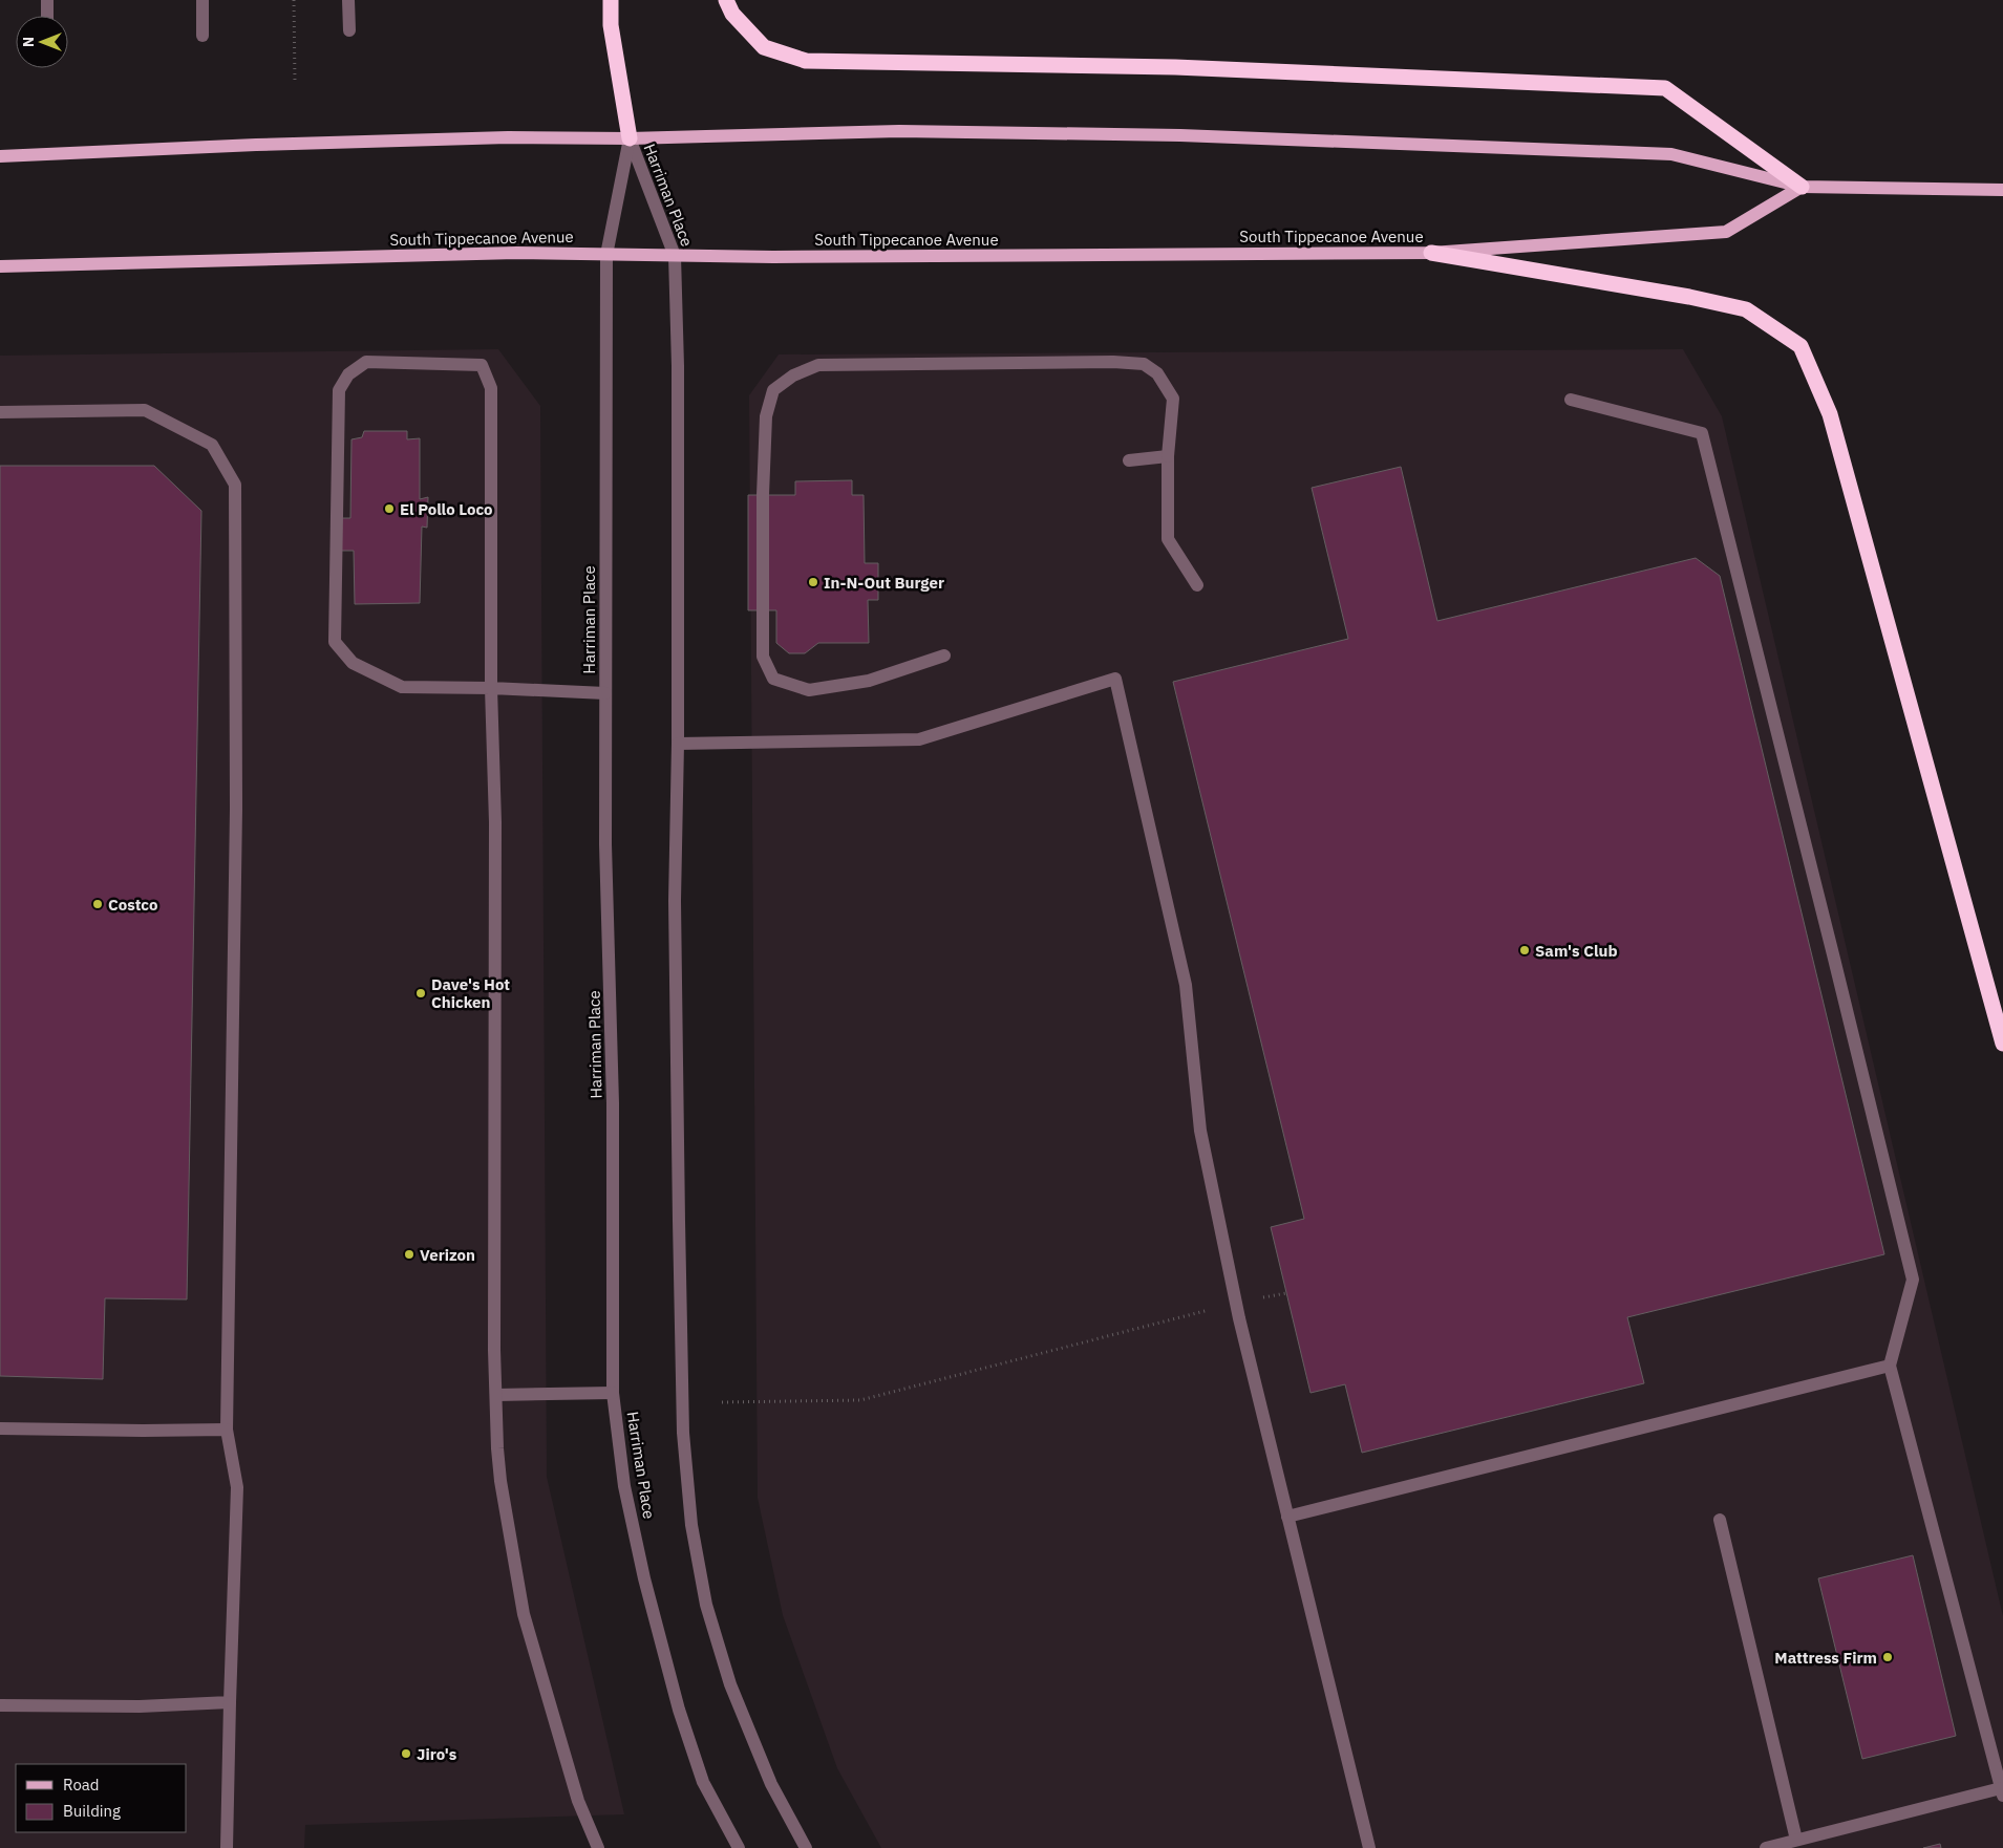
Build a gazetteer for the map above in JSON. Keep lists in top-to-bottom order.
{
  "streets": {
    "main road": ["South Tippecanoe Avenue"],
    "street": ["Harriman Place"]
  },
  "crossings": [
    ["Harriman Place", "South Tippecanoe Avenue"]
  ],
  "places": [
    "El Pollo Loco",
    "In-N-Out Burger",
    "Costco",
    "Sam's Club",
    "Dave's Hot Chicken",
    "Verizon",
    "Mattress Firm",
    "Jiro's"
  ],
  "legend": ["Road", "Building"],
  "north": "left"
}
